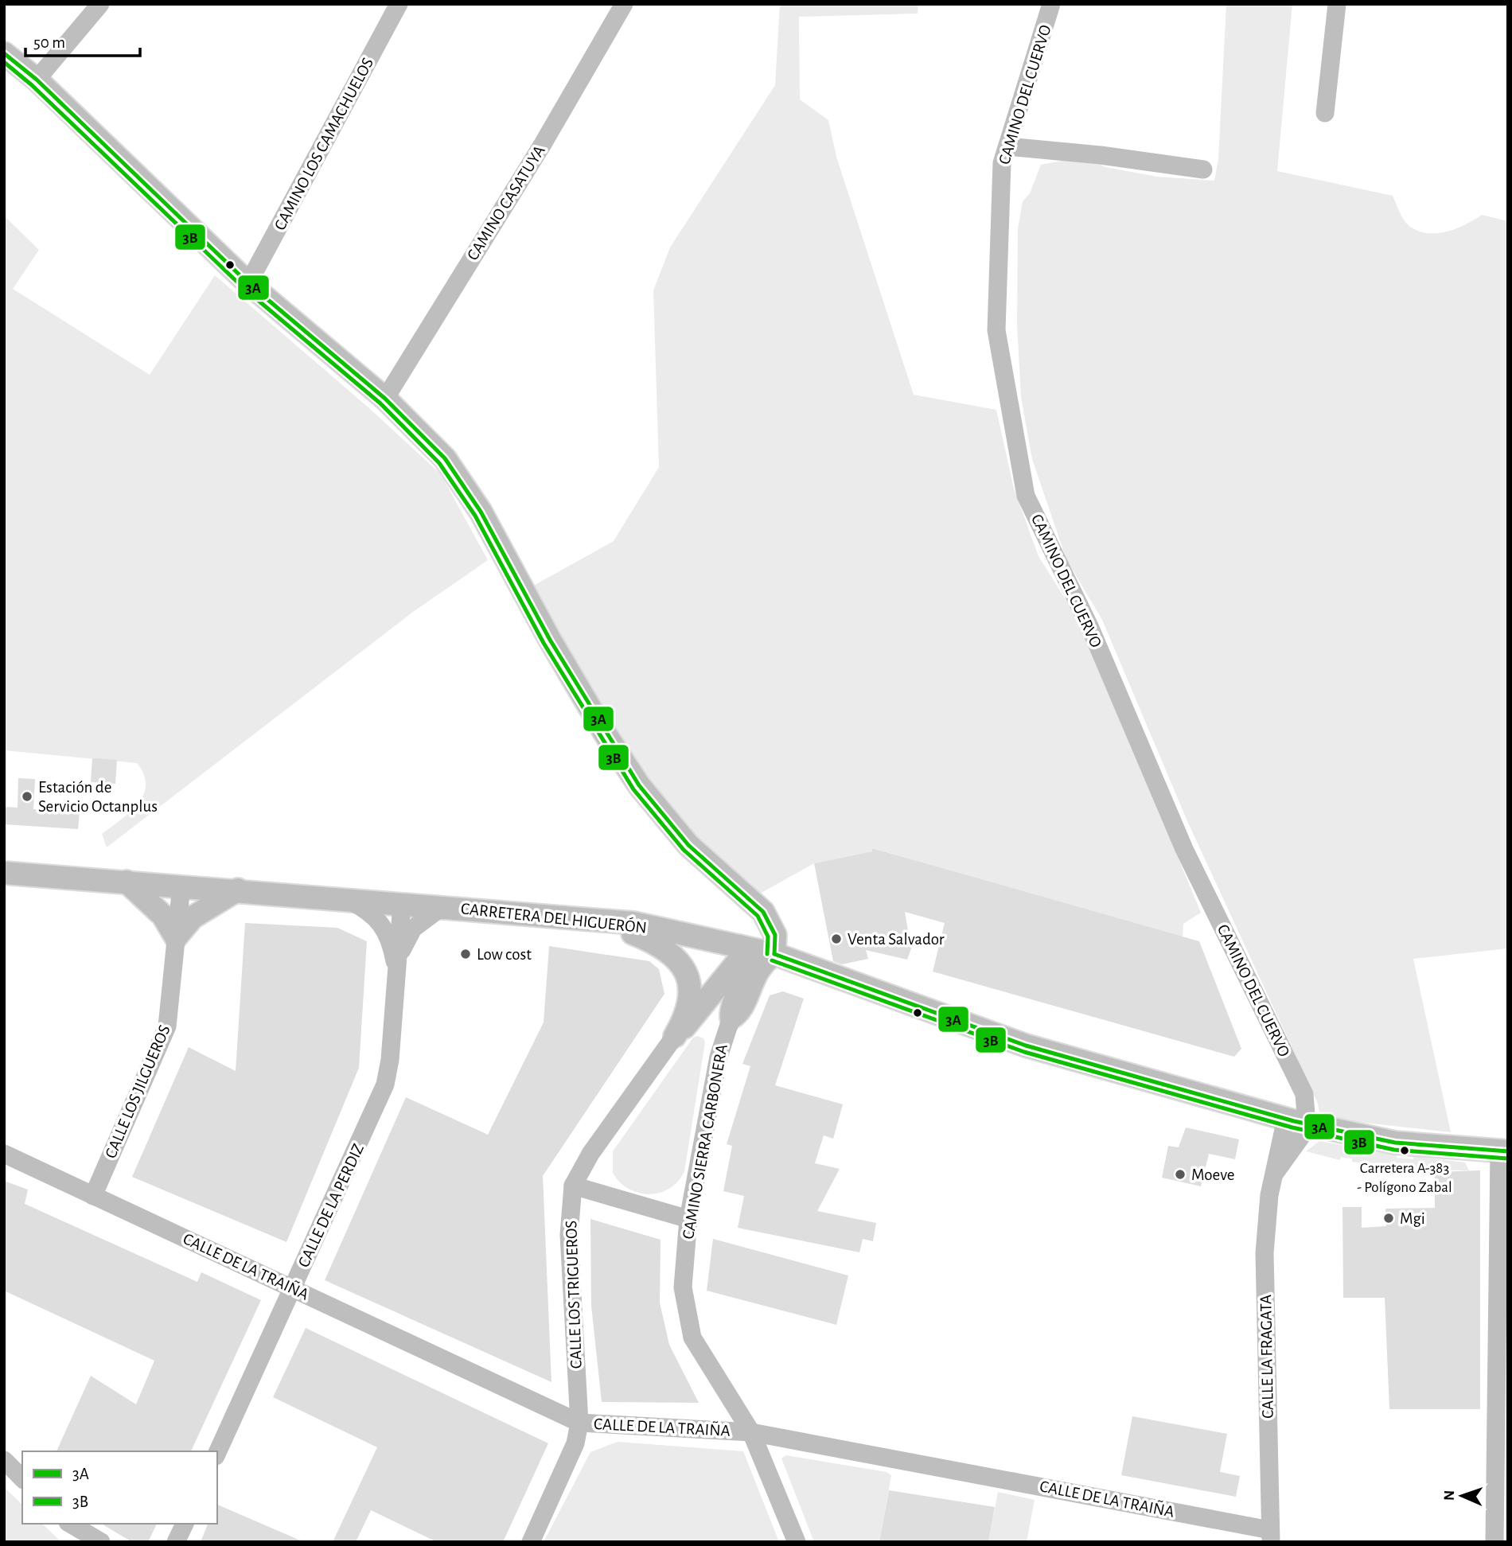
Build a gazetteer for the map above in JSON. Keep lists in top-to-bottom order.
{
  "streets": {
    "main road": ["CARRETERA DEL HIGUERÓN"],
    "street": [
      "CAMINO DEL CUERVO",
      "CAMINO LOS CAMACHUELOS",
      "CAMINO CASATUYA",
      "CALLE LOS JILGUEROS",
      "CAMINO SIERRA CARBONERA",
      "CALLE DE LA PERDIZ",
      "CALLE DE LA TRAIÑA",
      "CALLE LOS TRIGUEROS",
      "CALLE LA FRAGATA"
    ]
  },
  "crossings": [
    ["CAMINO DEL CUERVO", "CARRETERA DEL HIGUERÓN"],
    ["CAMINO DEL CUERVO", "CALLE LA FRAGATA"],
    ["CARRETERA DEL HIGUERÓN", "CALLE LOS JILGUEROS"],
    ["CARRETERA DEL HIGUERÓN", "CALLE DE LA PERDIZ"],
    ["CARRETERA DEL HIGUERÓN", "CALLE LA FRAGATA"],
    ["CALLE LOS JILGUEROS", "CALLE DE LA TRAIÑA"],
    ["CAMINO SIERRA CARBONERA", "CALLE DE LA TRAIÑA"],
    ["CALLE DE LA PERDIZ", "CALLE DE LA TRAIÑA"],
    ["CALLE DE LA TRAIÑA", "CALLE LOS TRIGUEROS"],
    ["CALLE DE LA TRAIÑA", "CALLE LA FRAGATA"]
  ],
  "places": [
    "Estación de Servicio Octanplus",
    "Venta Salvador",
    "Low cost",
    "Carretera A-383 - Polígono Zabal",
    "Moeve",
    "Mgi"
  ],
  "lines": ["transit line 3A", "transit line 3B"],
  "legend": ["3A", "3B"],
  "scale_bar": "50 m",
  "north": "left"
}
